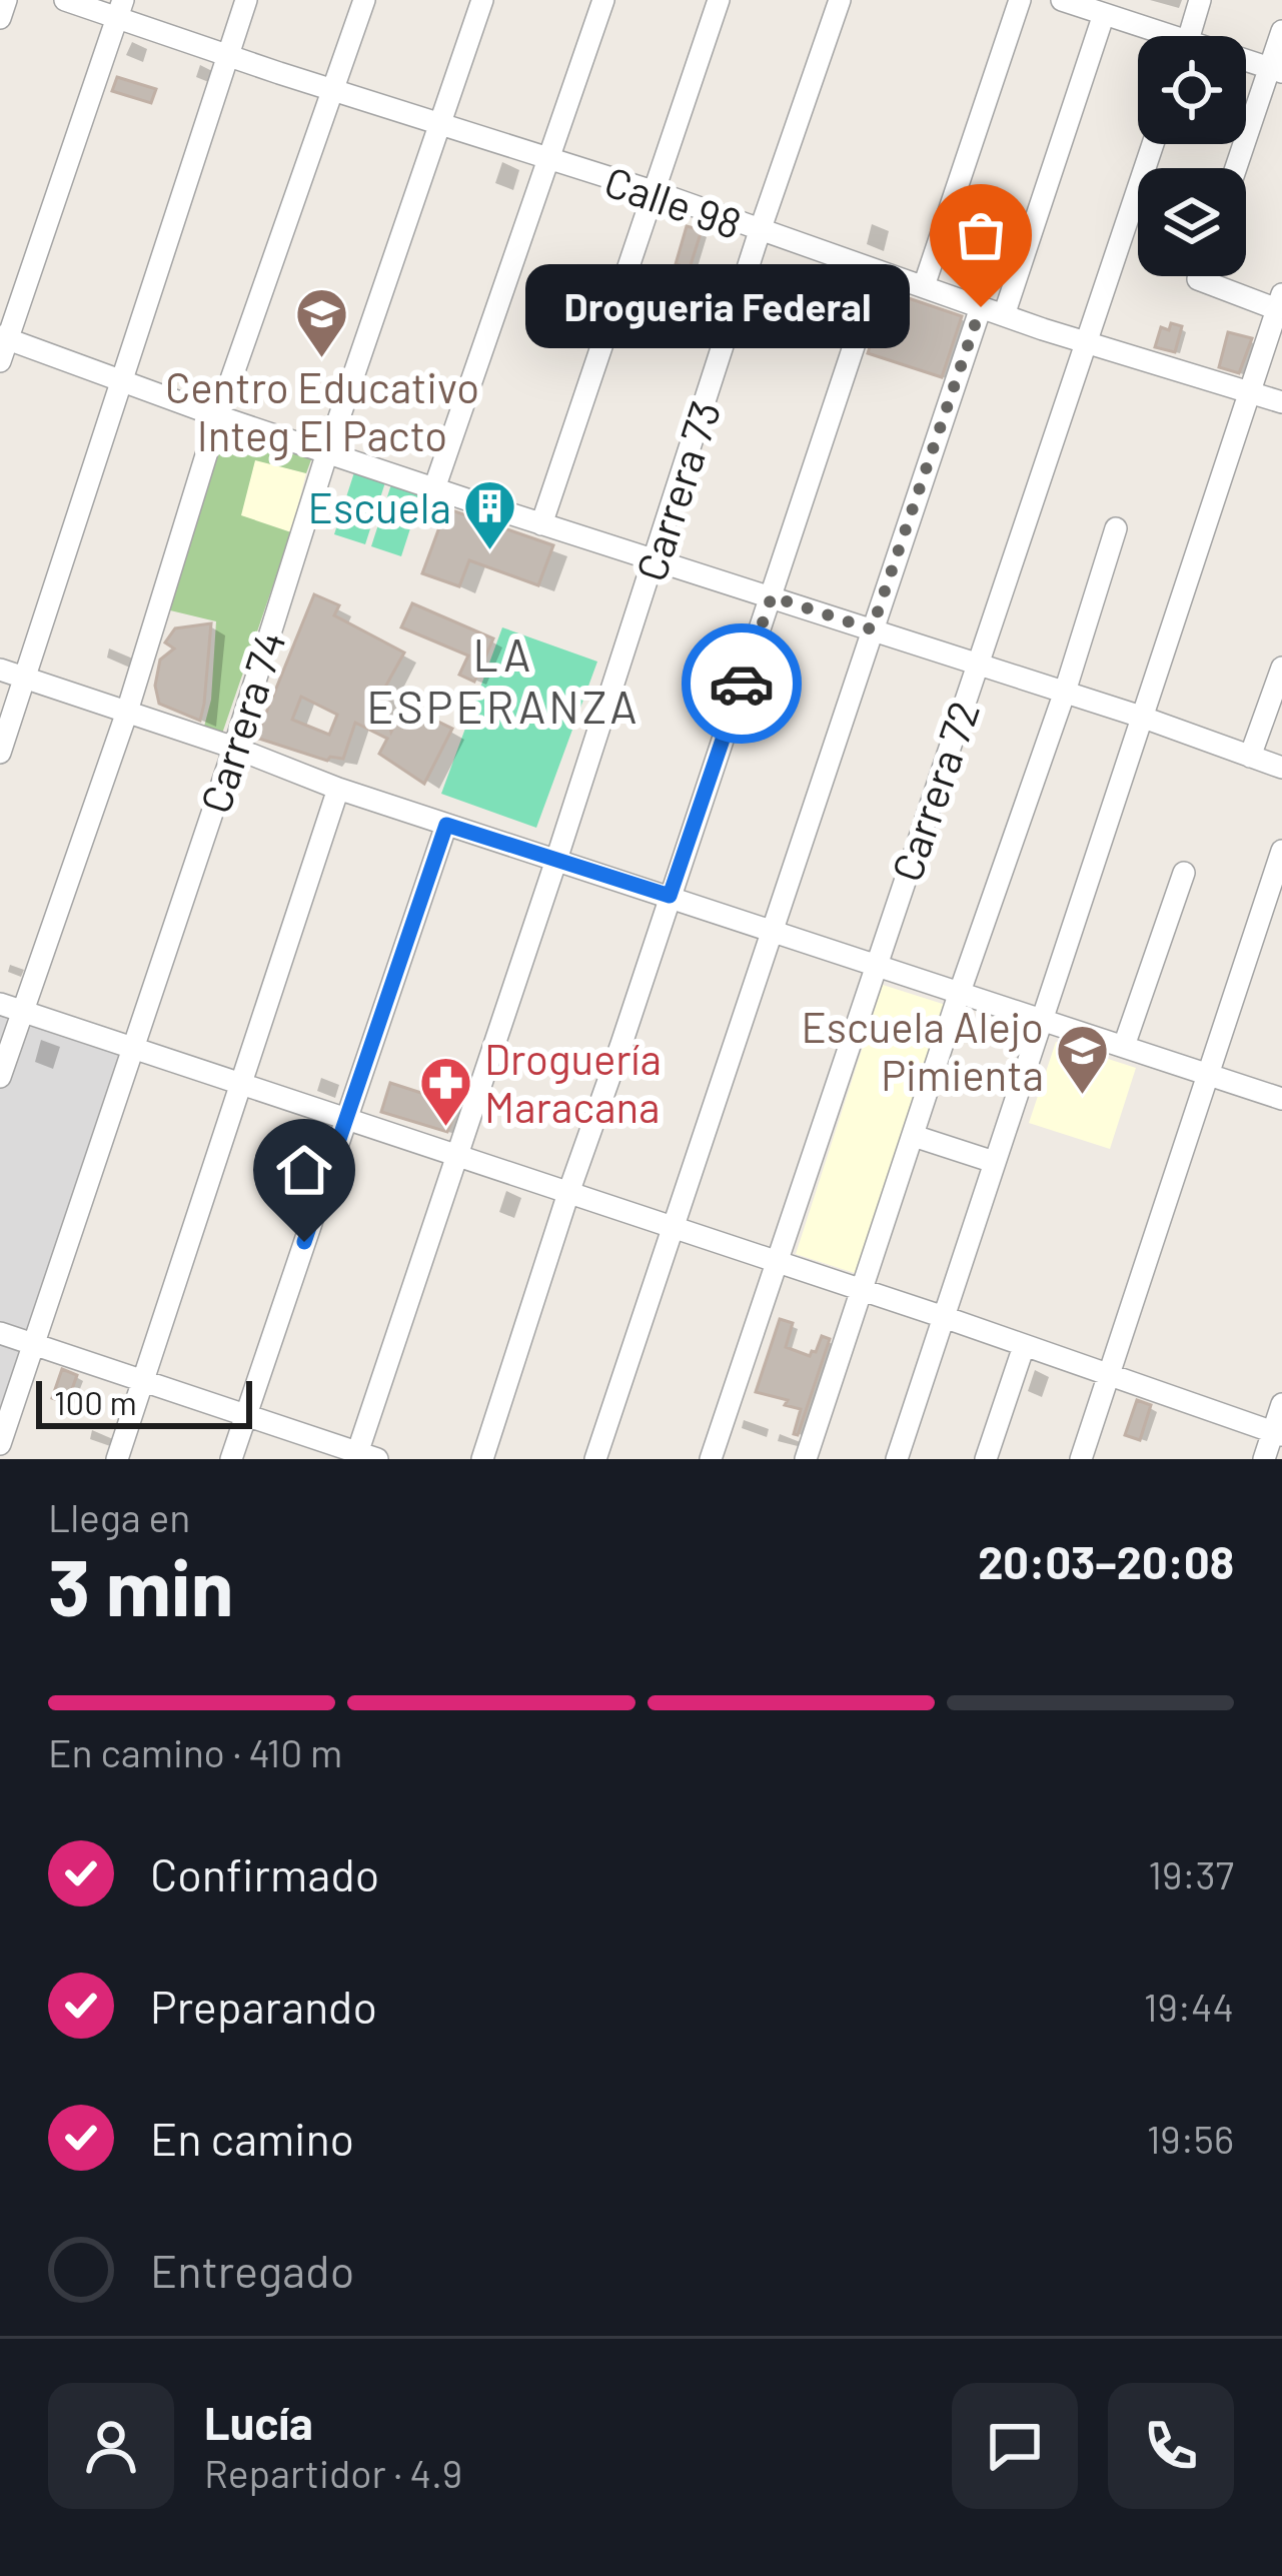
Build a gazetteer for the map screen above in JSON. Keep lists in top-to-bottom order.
{
  "streets": {
    "street": [
      "Calle 98",
      "Carrera 73",
      "Carrera 74",
      "Carrera 72"
    ]
  },
  "crossings": [
    ["Calle 98", "Carrera 73"],
    ["Calle 98", "Carrera 74"],
    ["Calle 98", "Carrera 72"]
  ],
  "districts": ["LA ESPERANZA"],
  "places": {
    "other": ["Drogueria Federal"],
    "school or university": ["Centro Educativo Integ El Pacto", "Escuela Alejo Pimienta"],
    "building": ["Escuela"],
    "pharmacy": ["Droguería Maracana"]
  },
  "scale_bar": "100 m",
  "page": {
    "bubble": "Drogueria Federal",
    "scale": "100 m",
    "heading": ["3 min", "Llega en", "20:03–20:08"],
    "panel": ["Lucía", "Repartidor · 4.9"],
    "bar": "En camino · 410 m",
    "list": [
      ["Confirmado", "19:37"],
      ["Preparando", "19:44"],
      ["En camino", "19:56"],
      "Entregado"
    ]
  }
}
